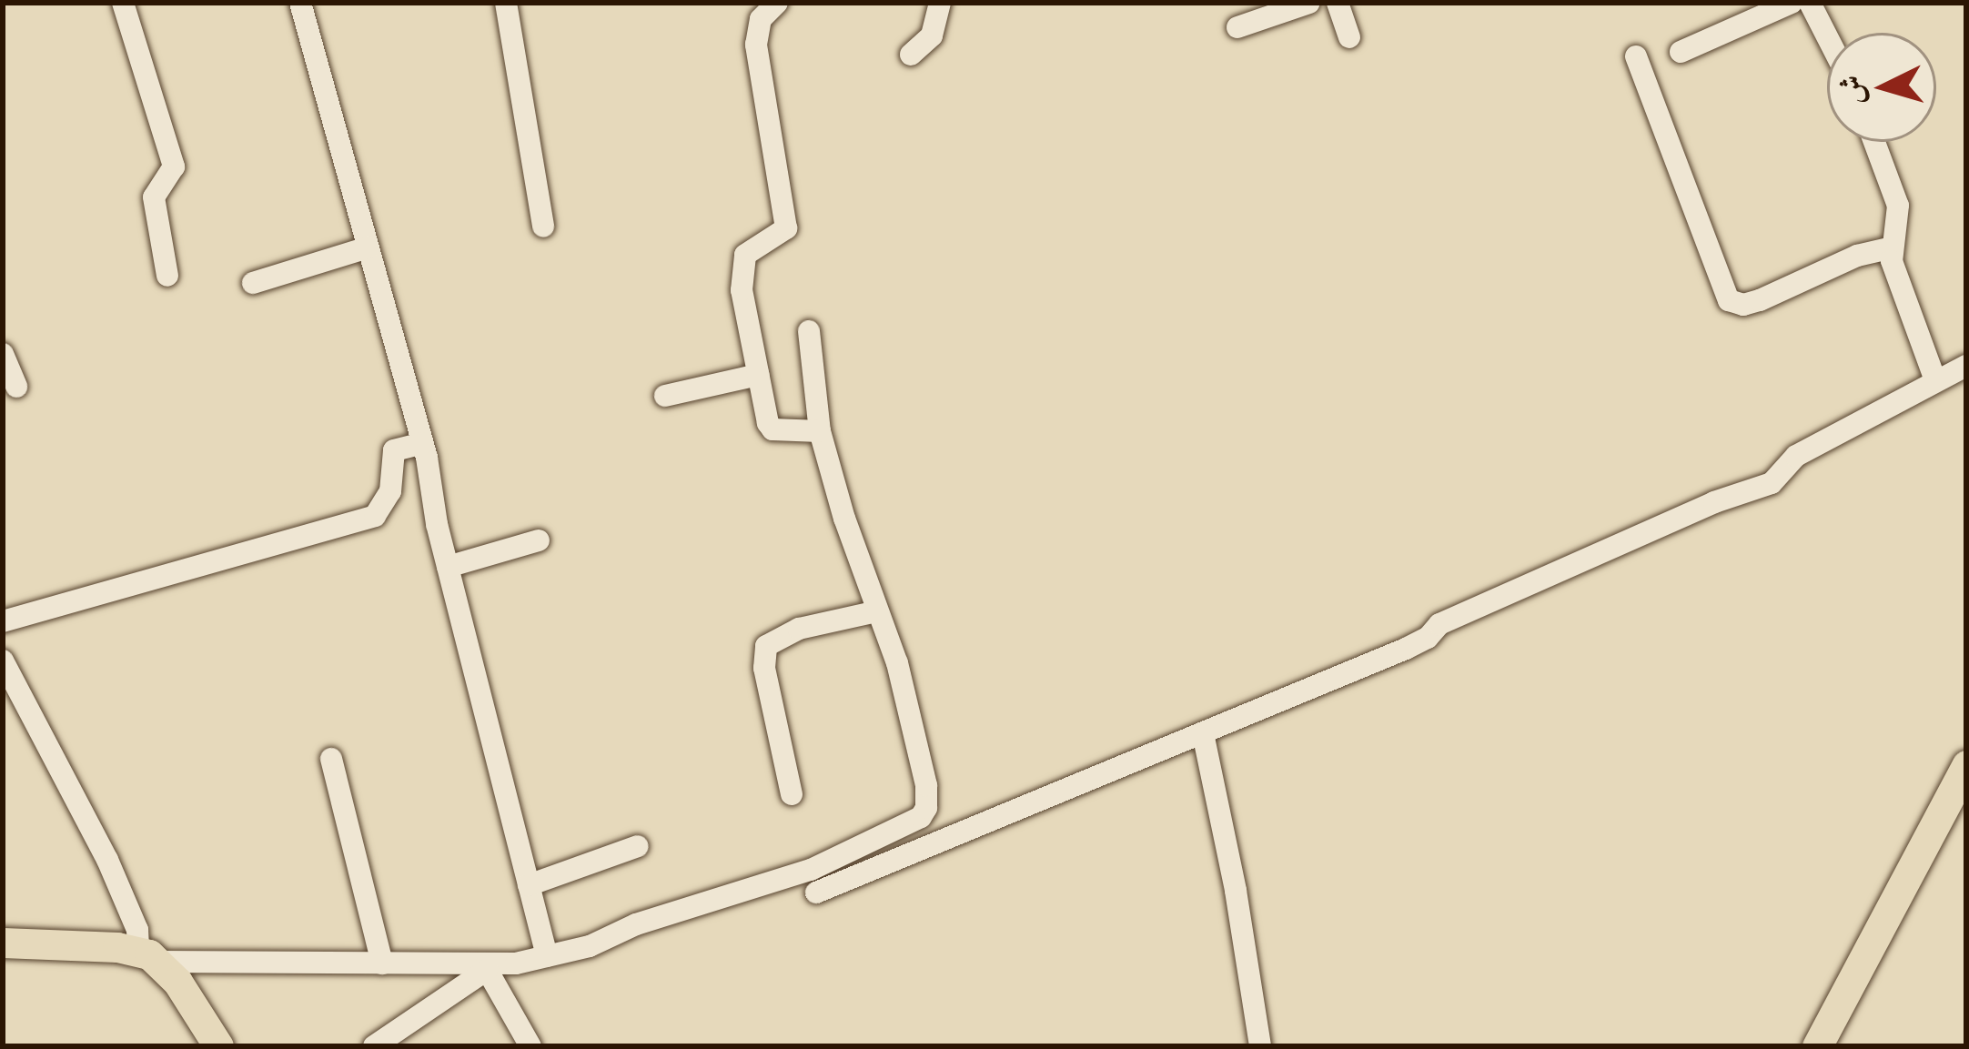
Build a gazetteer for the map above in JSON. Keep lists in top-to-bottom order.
{
  "north": "left"
}
